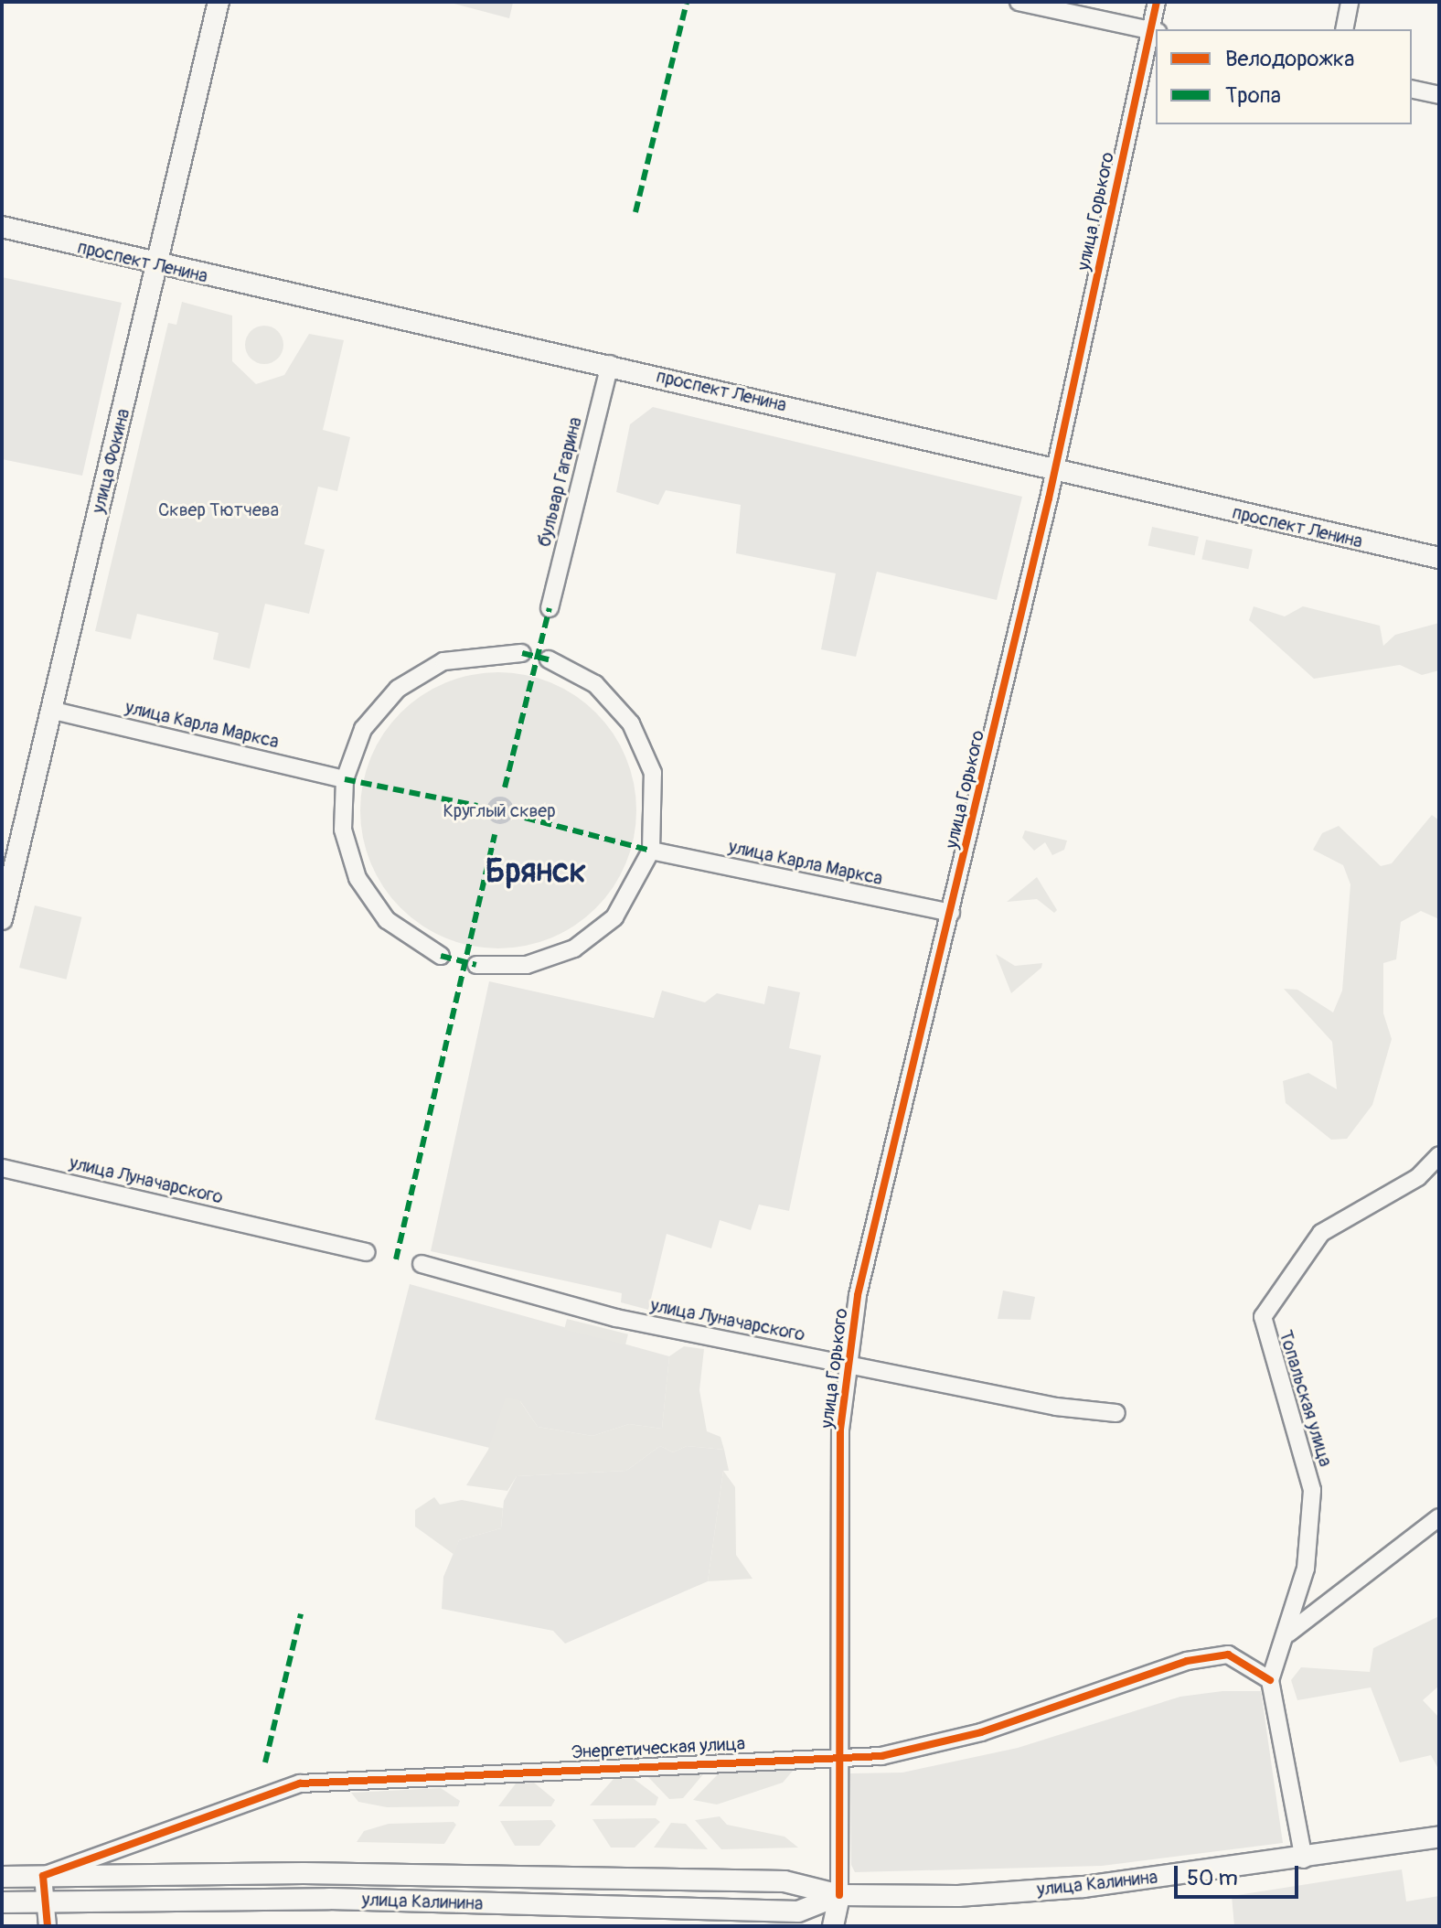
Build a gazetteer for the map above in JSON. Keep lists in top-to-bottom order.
{
  "streets": {
    "main road": [
      "улица Горького",
      "проспект Ленина",
      "улица Фокина",
      "улица Калинина"
    ],
    "street": [
      "бульвар Гагарина",
      "улица Карла Маркса",
      "улица Луначарского",
      "Топальская улица",
      "Энергетическая улица"
    ]
  },
  "crossings": [
    ["улица Горького", "проспект Ленина"],
    ["улица Горького", "улица Карла Маркса"],
    ["улица Горького", "улица Луначарского"],
    ["улица Горького", "Энергетическая улица"],
    ["улица Горького", "улица Калинина"],
    ["проспект Ленина", "улица Фокина"],
    ["проспект Ленина", "бульвар Гагарина"],
    ["улица Фокина", "улица Карла Маркса"],
    ["Топальская улица", "Энергетическая улица"],
    ["Энергетическая улица", "улица Калинина"]
  ],
  "districts": ["Брянск"],
  "parks": ["Сквер Тютчева", "Круглый сквер"],
  "legend": ["Велодорожка", "Тропа"],
  "scale_bar": "50 m"
}
